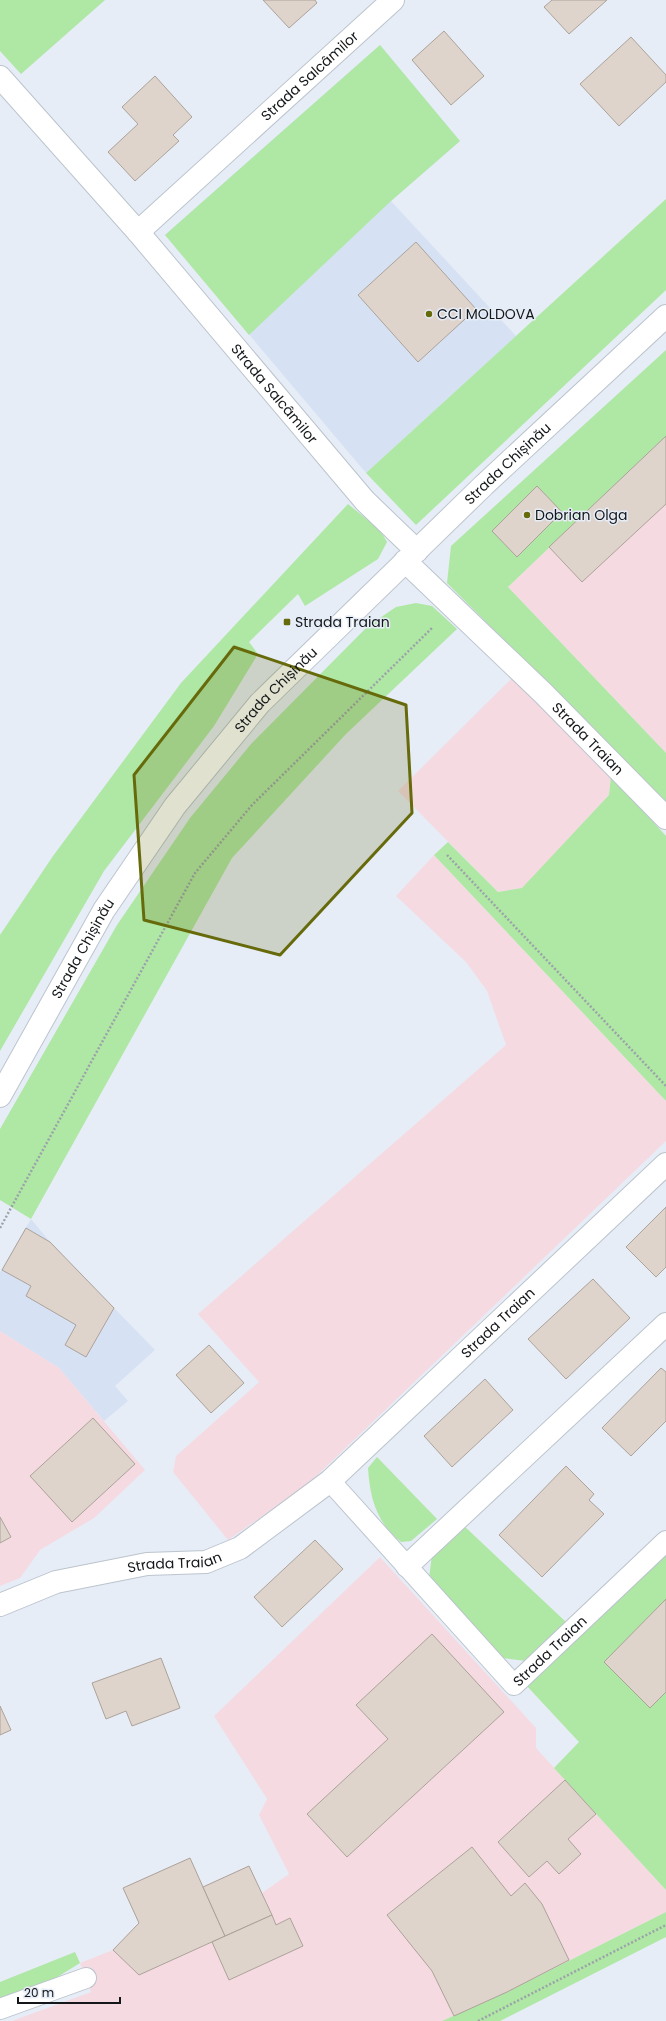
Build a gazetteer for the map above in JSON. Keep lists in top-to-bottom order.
{
  "streets": {
    "street": ["Strada Salcâmilor", "Strada Chișinău", "Strada Traian"]
  },
  "crossings": [
    ["Strada Salcâmilor", "Strada Chișinău"],
    ["Strada Salcâmilor", "Strada Traian"],
    ["Strada Chișinău", "Strada Traian"]
  ],
  "places": {
    "other": ["CCI MOLDOVA", "Dobrian Olga"],
    "transit": ["Strada Traian"]
  },
  "scale_bar": "20 m"
}
